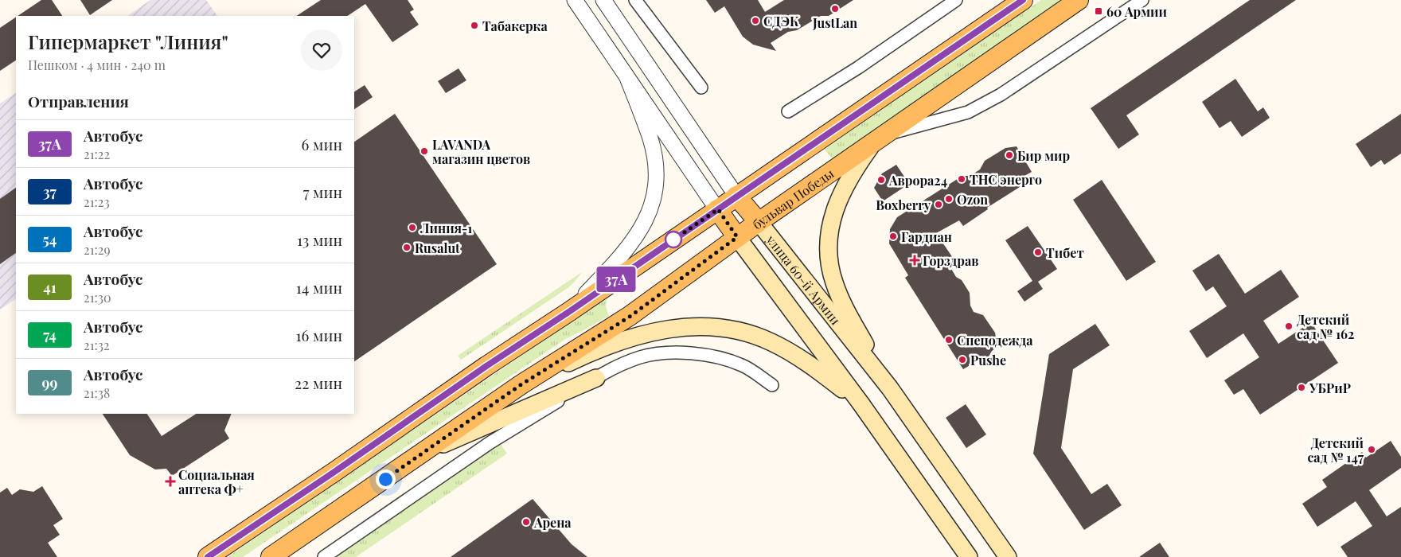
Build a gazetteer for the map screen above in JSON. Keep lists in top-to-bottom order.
{
  "streets": {
    "main road": ["бульвар Победы", "улица 60-й Армии"]
  },
  "crossings": [
    ["бульвар Победы", "улица 60-й Армии"]
  ],
  "places": {
    "other": [
      "JustLan",
      "СДЭК",
      "Табакерка",
      "LAVANDA магазин цветов",
      "Бир мир",
      "ТНС энерго",
      "Аврора24",
      "Ozon",
      "Boxberry",
      "Линия-1",
      "Гардиан",
      "Rusalut",
      "Тибет",
      "Детский сад № 162",
      "Спецодежда",
      "Pushe",
      "УБРиР",
      "Детский сад № 147",
      "Арена"
    ],
    "transit": ["60 Армии"],
    "health": ["Горздрав", "Социальная аптека Ф+"]
  },
  "lines": ["bus line 37А"],
  "page": {
    "on_map": "37А",
    "heading": [
      ["Гипермаркет \"Линия\"", "Пешком · 4 мин · 240 m"],
      "Отправления"
    ],
    "list": [
      {
        "mark": "37А",
        "name": "Автобус",
        "note": "21:22",
        "value": "6 мин"
      },
      {
        "mark": "37",
        "name": "Автобус",
        "note": "21:23",
        "value": "7 мин"
      },
      {
        "mark": "54",
        "name": "Автобус",
        "note": "21:29",
        "value": "13 мин"
      },
      {
        "mark": "41",
        "name": "Автобус",
        "note": "21:30",
        "value": "14 мин"
      },
      {
        "mark": "74",
        "name": "Автобус",
        "note": "21:32",
        "value": "16 мин"
      },
      {
        "mark": "99",
        "name": "Автобус",
        "note": "21:38",
        "value": "22 мин"
      }
    ]
  }
}
